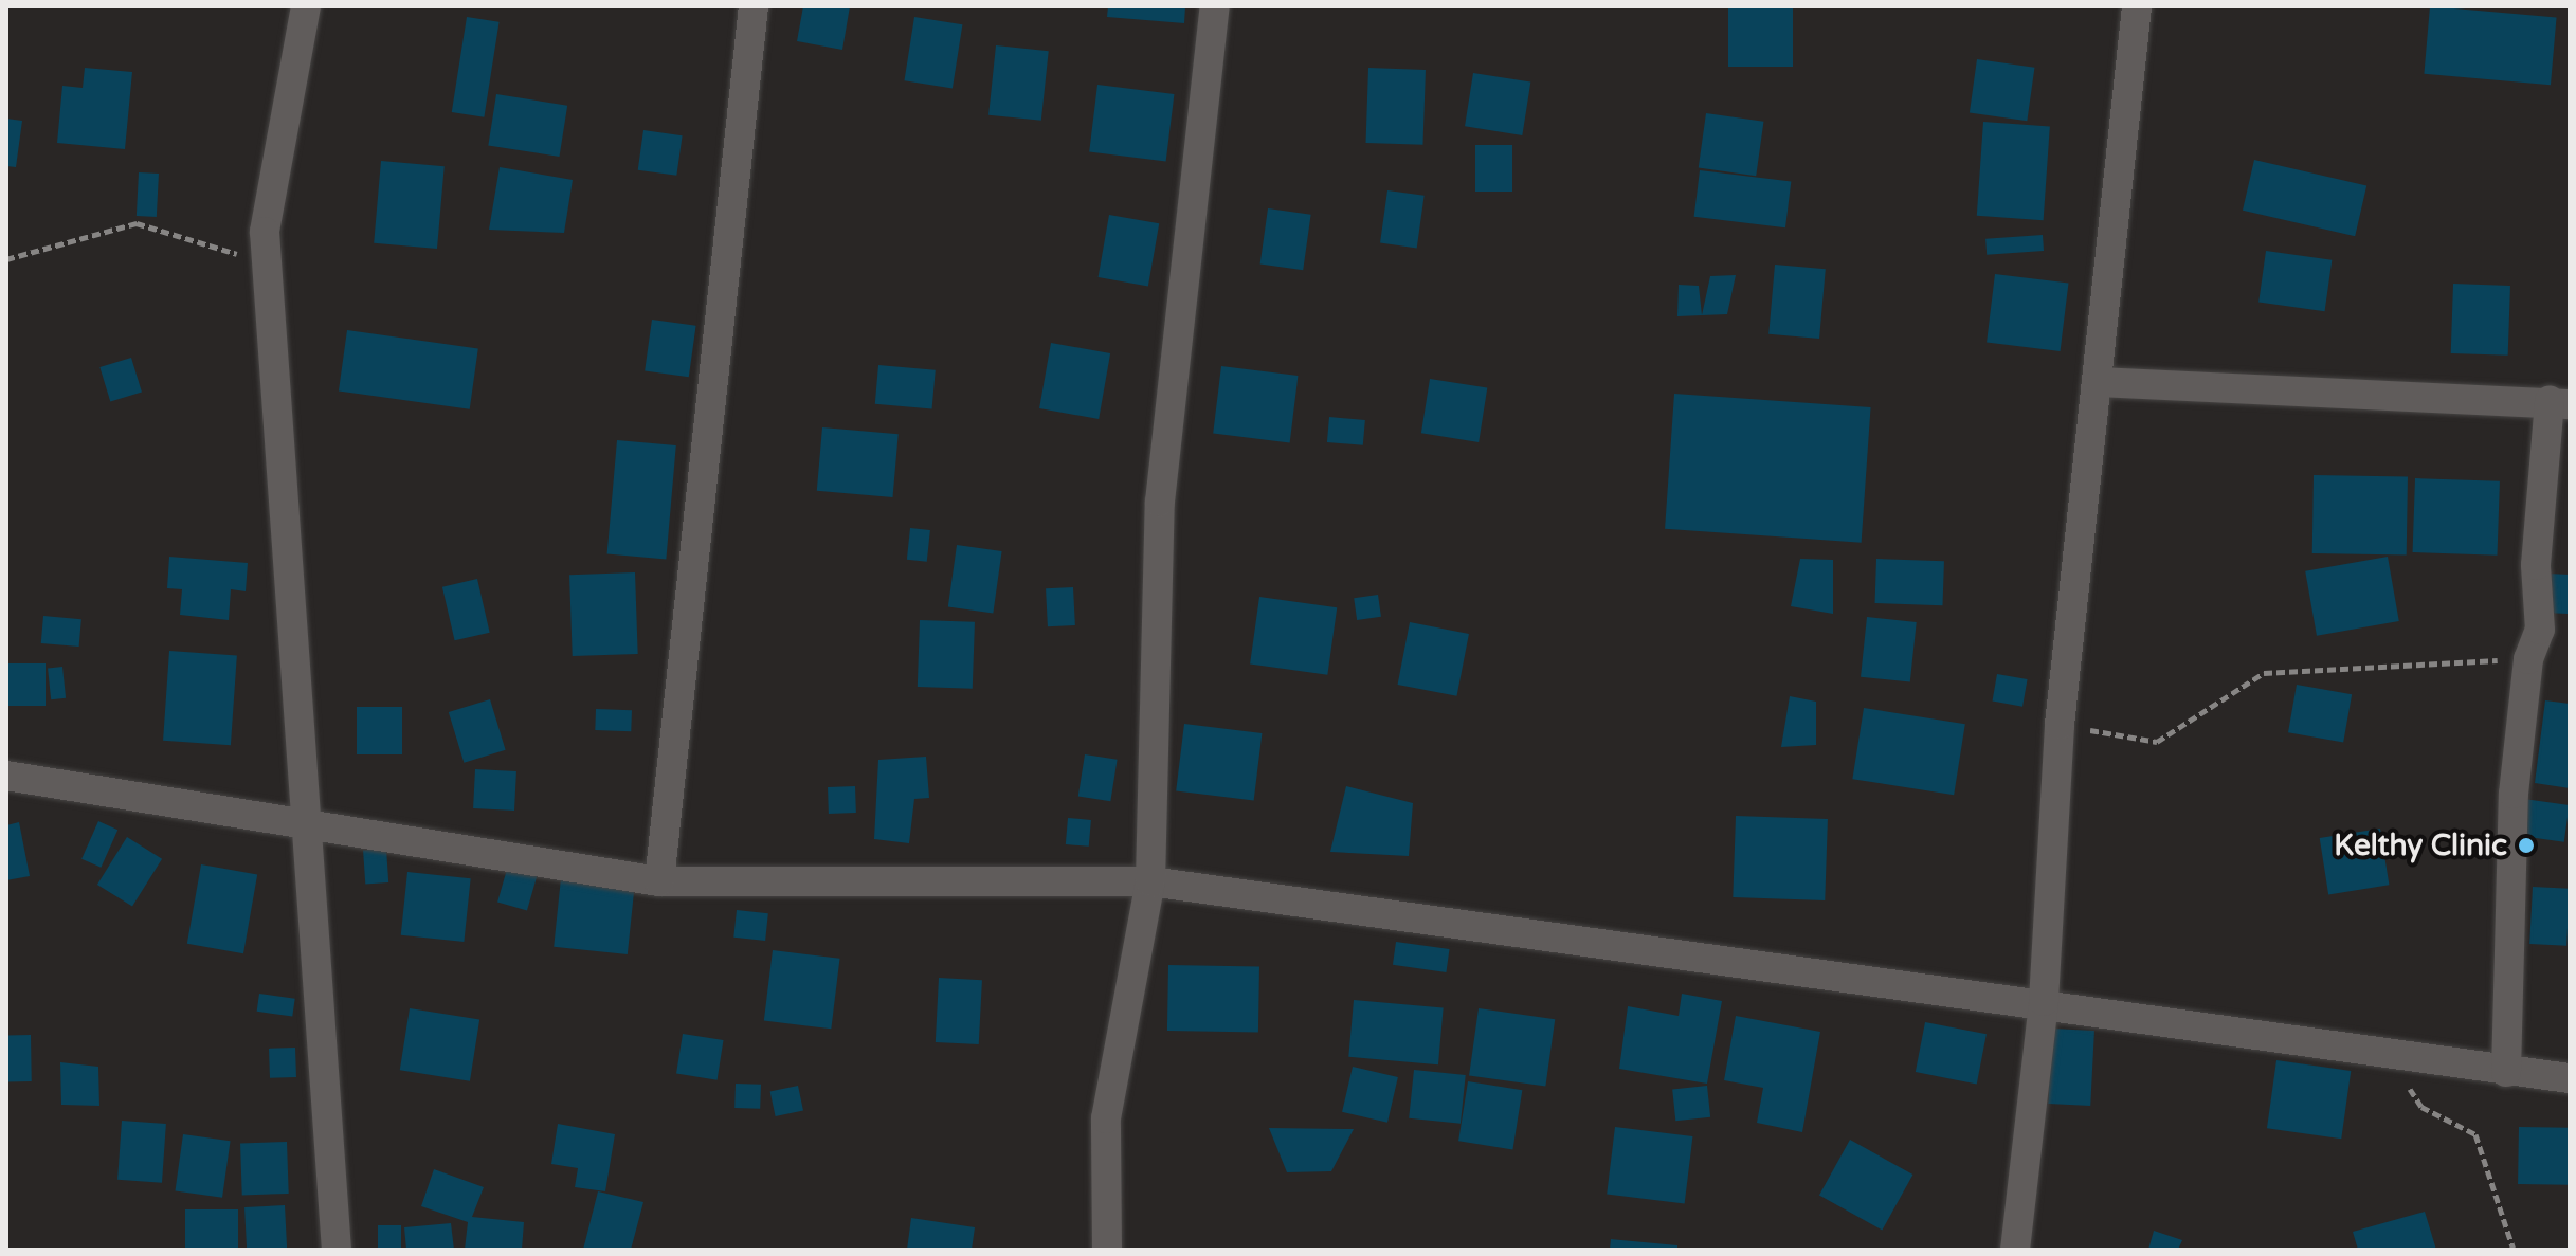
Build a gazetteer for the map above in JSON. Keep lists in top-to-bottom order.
{
  "places": ["Kelthy Clinic"]
}
